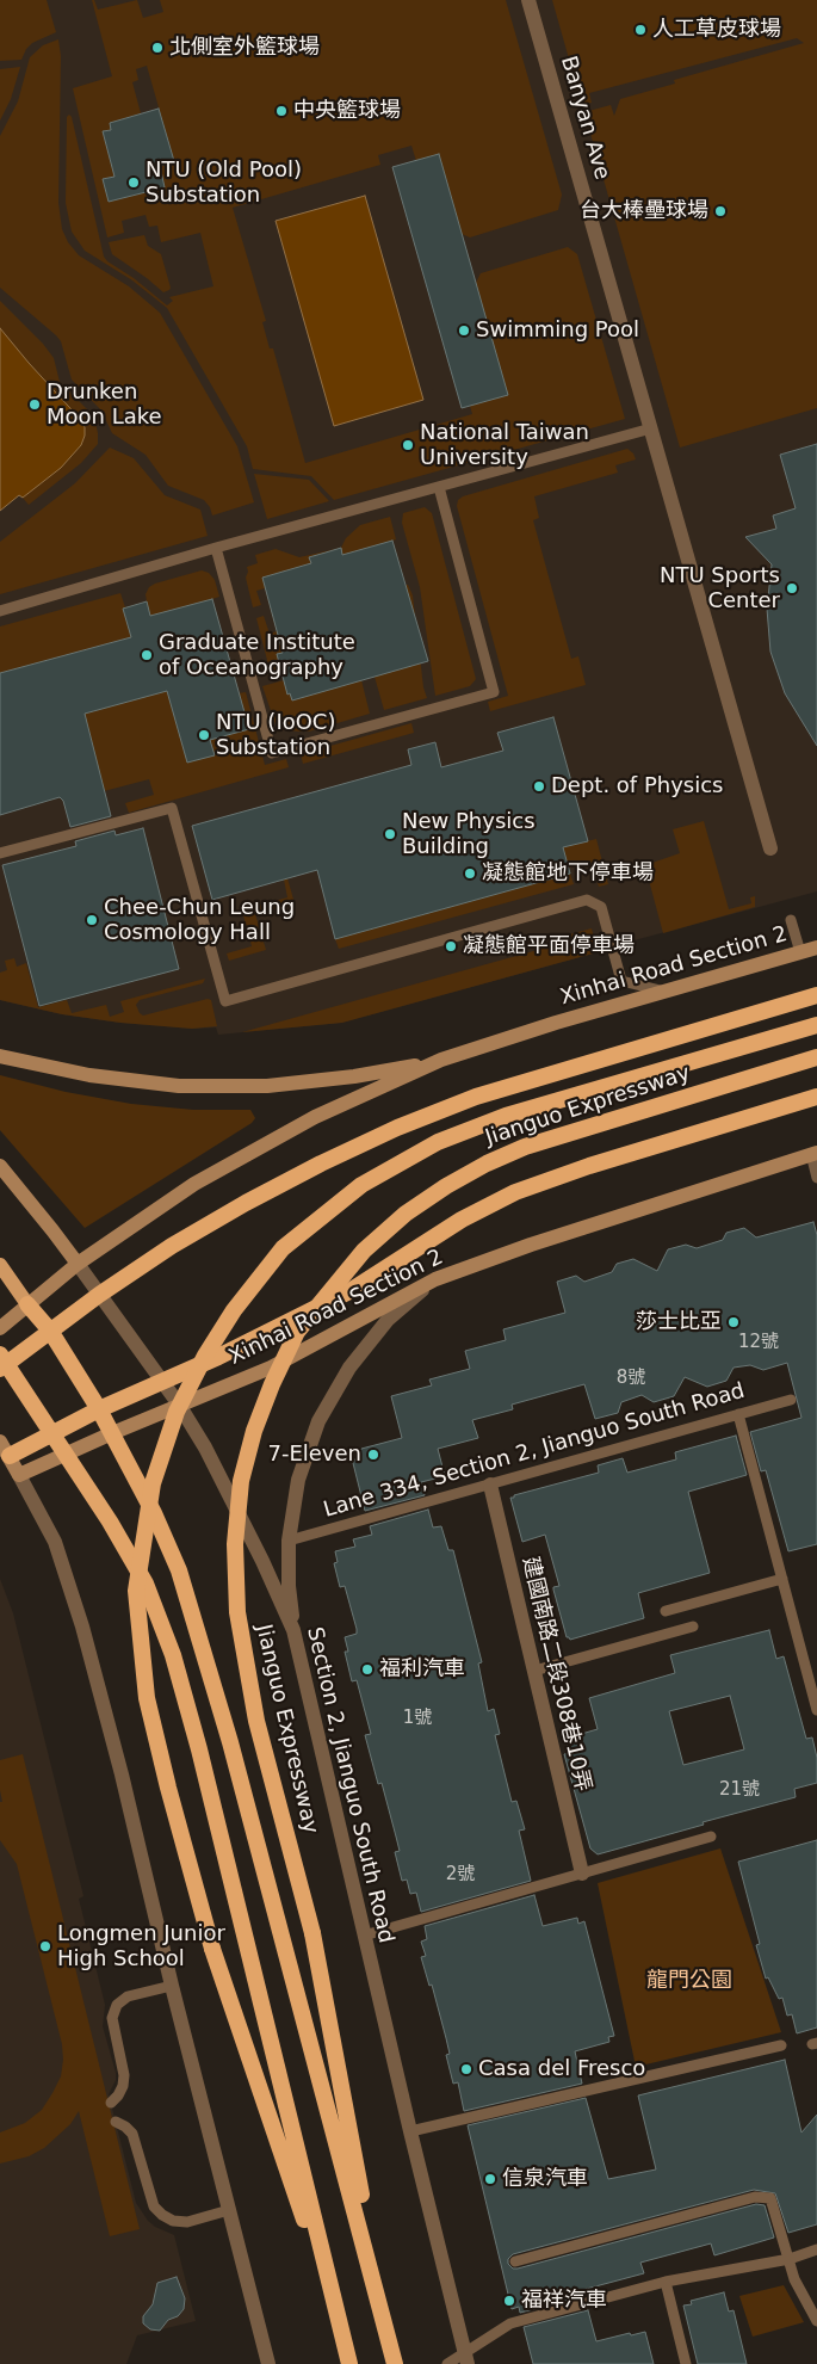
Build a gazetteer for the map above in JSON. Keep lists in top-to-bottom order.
{
  "streets": {
    "highway": ["Jianguo Expressway"],
    "main road": ["Xinhai Road Section 2"],
    "street": ["Banyan Ave", "建國南路二段308巷10弄", "Section 2, Jianguo South Road"],
    "lane": ["Lane 334, Section 2, Jianguo South Road"]
  },
  "crossings": [
    ["Xinhai Road Section 2", "Jianguo Expressway"],
    ["Xinhai Road Section 2", "Section 2, Jianguo South Road"],
    ["Lane 334, Section 2, Jianguo South Road", "建國南路二段308巷10弄"]
  ],
  "parks": ["龍門公園"],
  "places": [
    "人工草皮球場",
    "北側室外籃球場",
    "中央籃球場",
    "NTU (Old Pool) Substation",
    "台大棒壘球場",
    "Swimming Pool",
    "Drunken Moon Lake",
    "National Taiwan University",
    "NTU Sports Center",
    "Graduate Institute of Oceanography",
    "NTU (IoOC) Substation",
    "Dept. of Physics",
    "New Physics Building",
    "凝態館地下停車場",
    "Chee-Chun Leung Cosmology Hall",
    "凝態館平面停車場",
    "莎士比亞",
    "7-Eleven",
    "福利汽車",
    "Longmen Junior High School",
    "Casa del Fresco",
    "信泉汽車",
    "福祥汽車"
  ],
  "house_numbers": [
    "12號",
    "8號",
    "1號",
    "21號",
    "2號"
  ]
}
